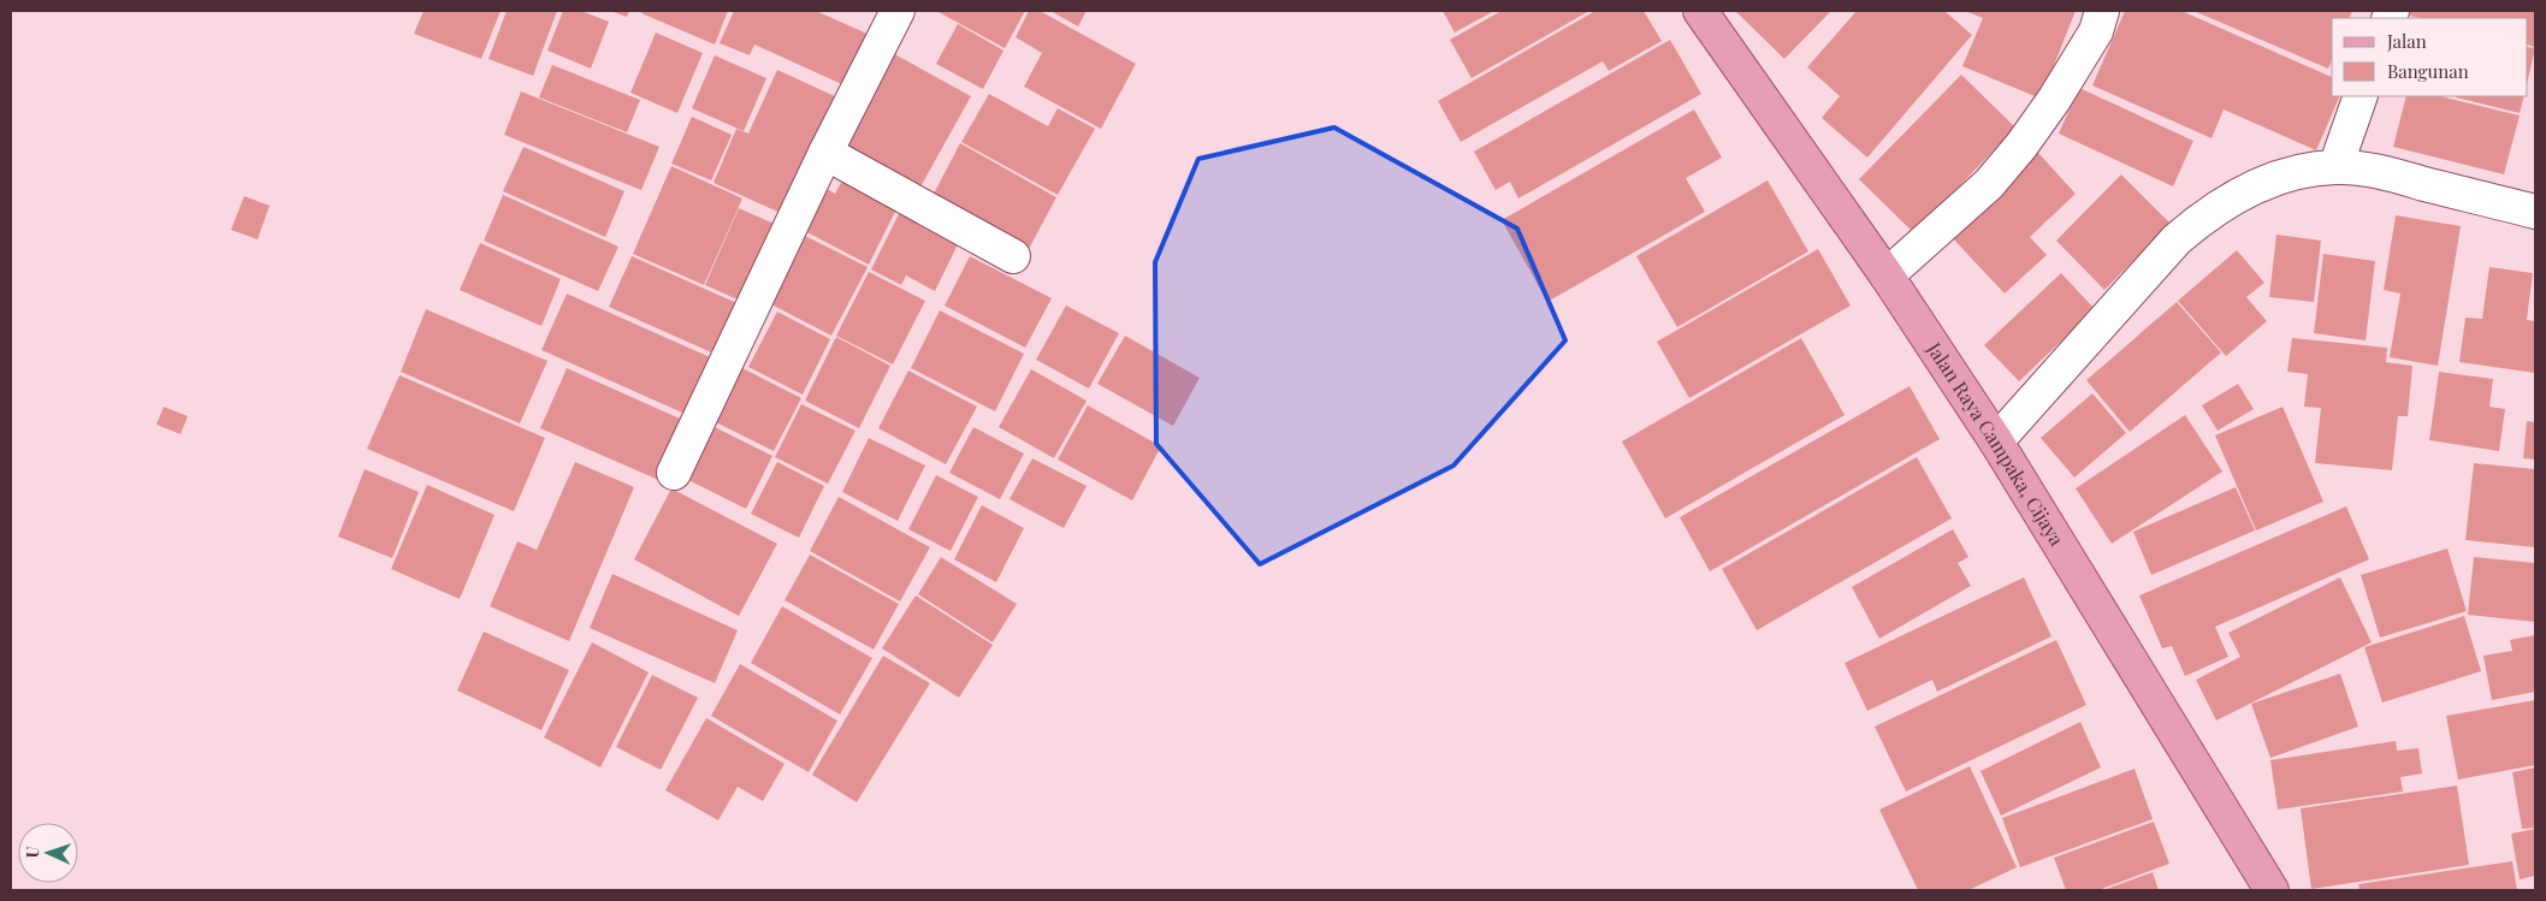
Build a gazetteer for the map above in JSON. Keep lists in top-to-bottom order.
{
  "streets": {
    "main road": ["Jalan Raya Campaka, Cijaya"]
  },
  "legend": ["Jalan", "Bangunan"],
  "north": "left"
}
